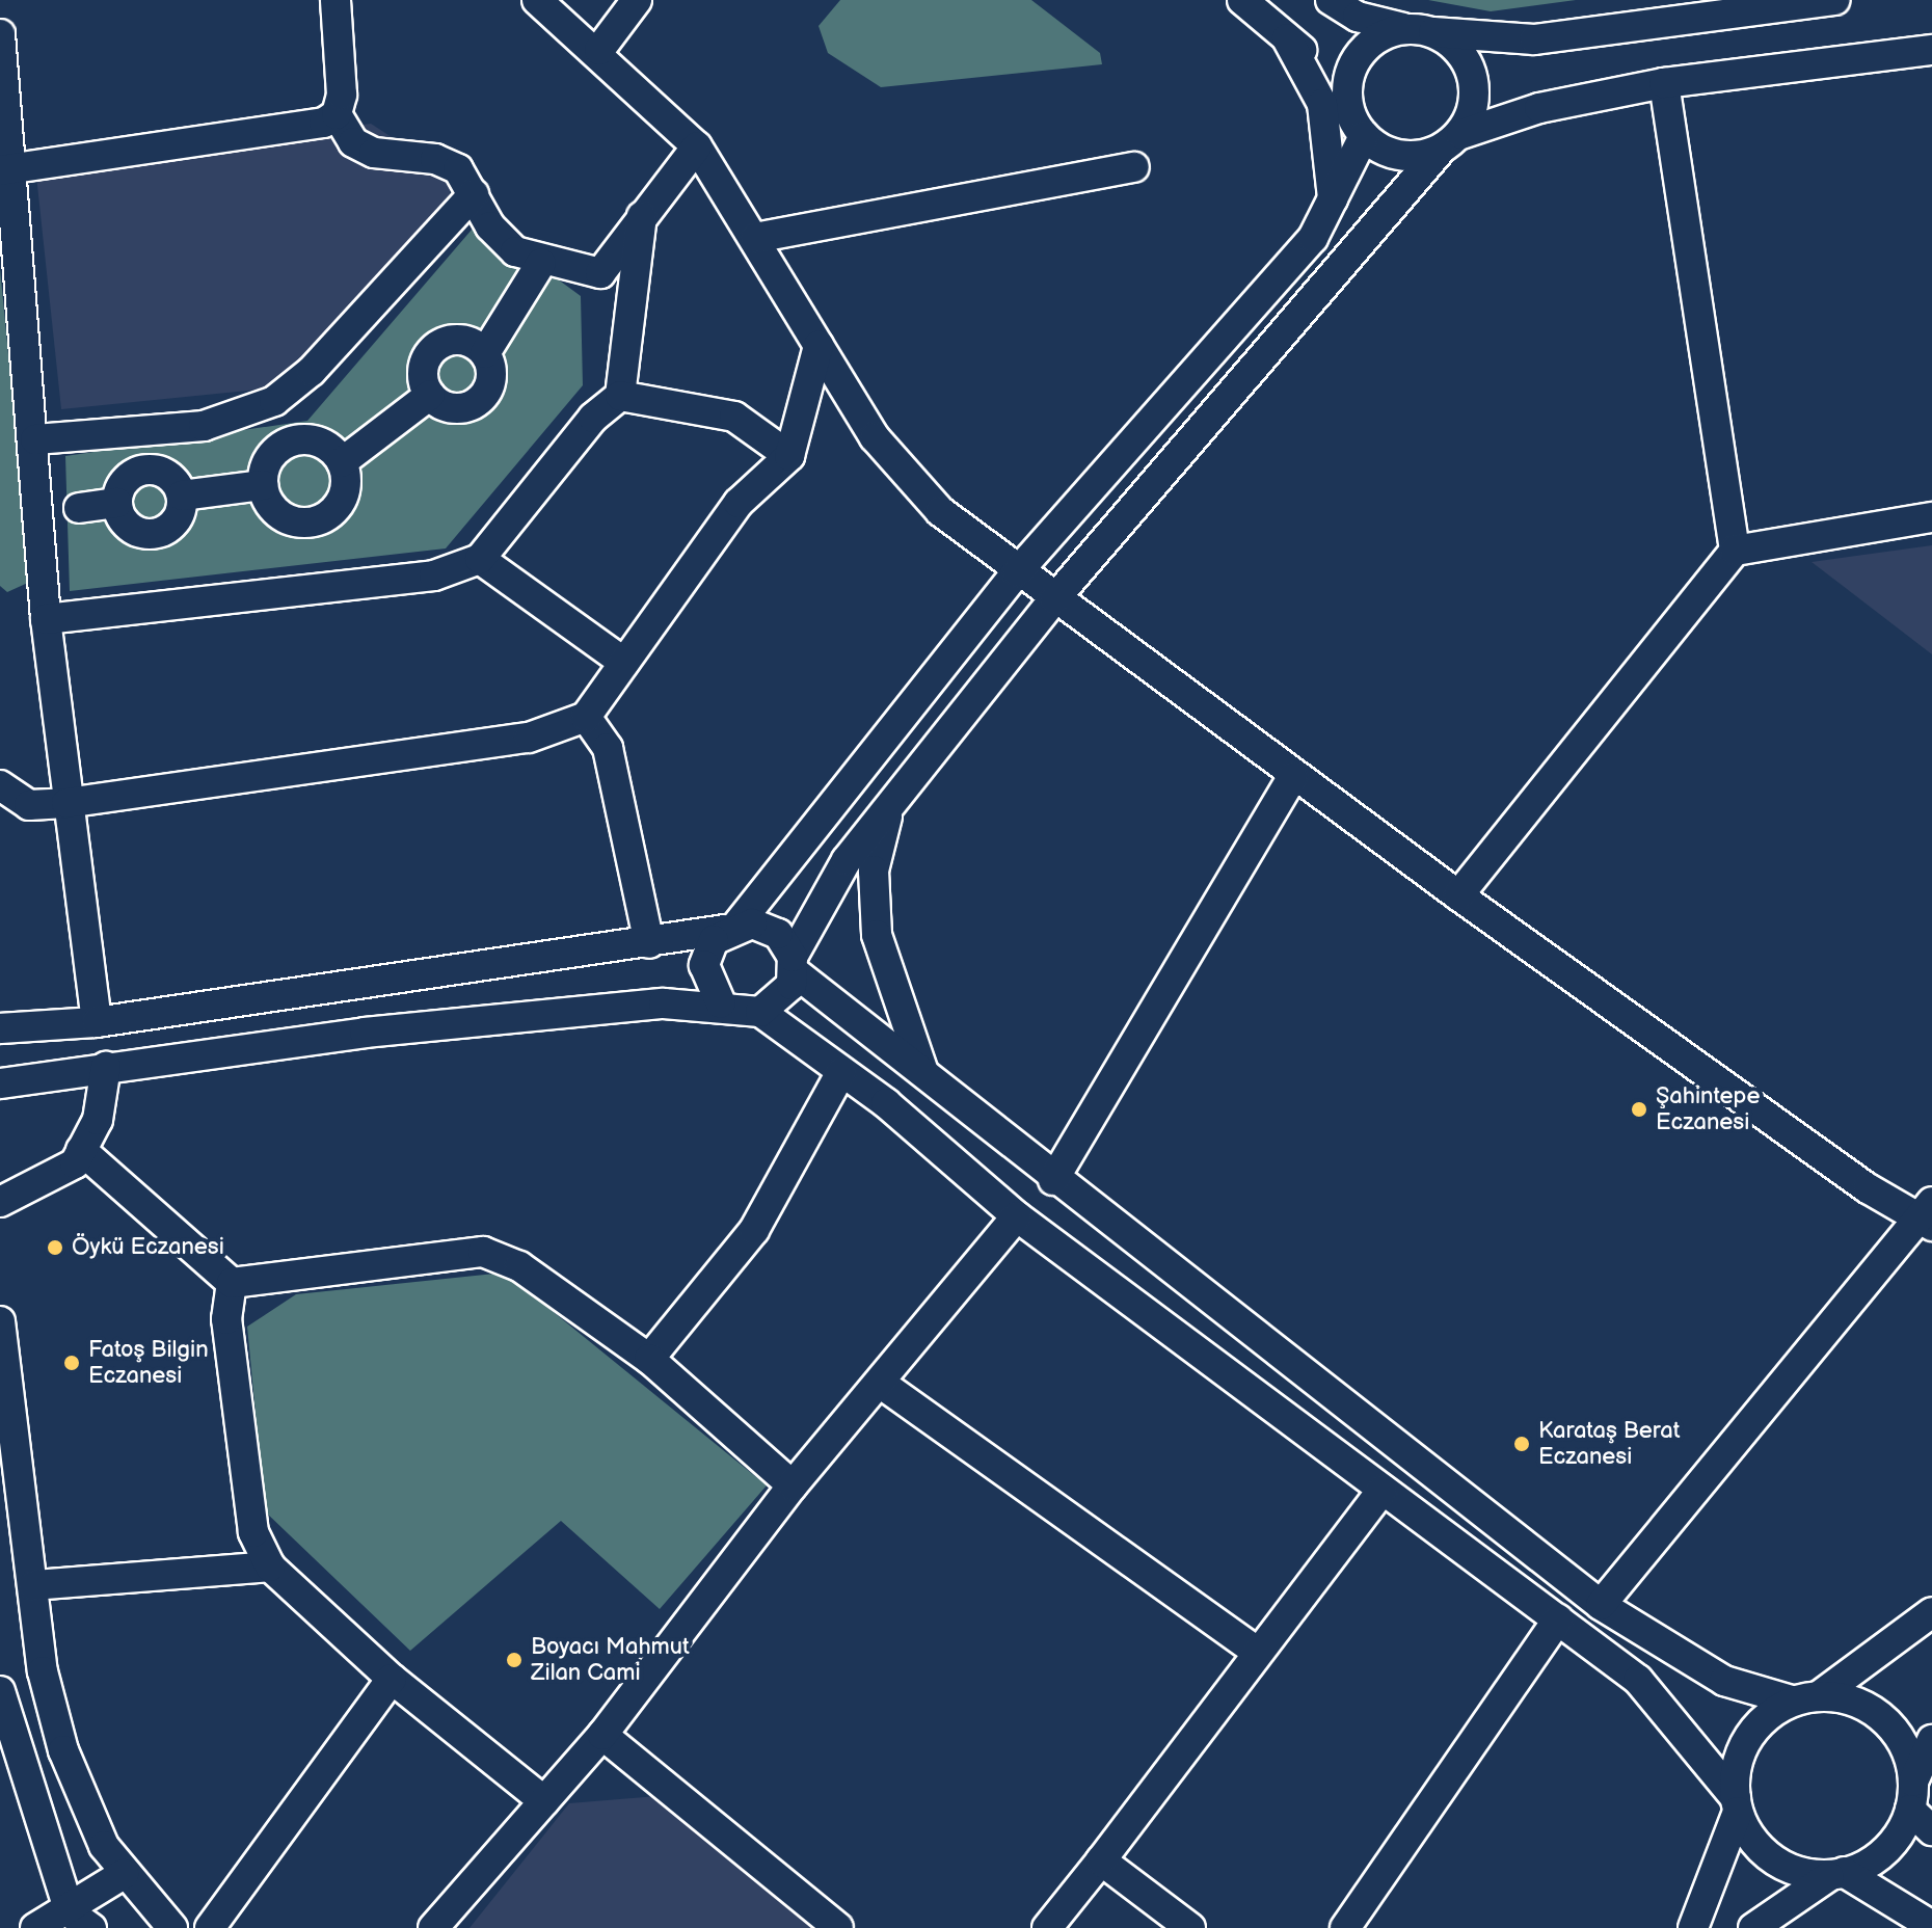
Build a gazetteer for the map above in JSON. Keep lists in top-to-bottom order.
{
  "places": [
    "Şahintepe Eczanesi",
    "Öykü Eczanesi",
    "Fatoş Bilgin Eczanesi",
    "Karataş Berat Eczanesi",
    "Boyacı Mahmut Zilan Cami"
  ]
}
